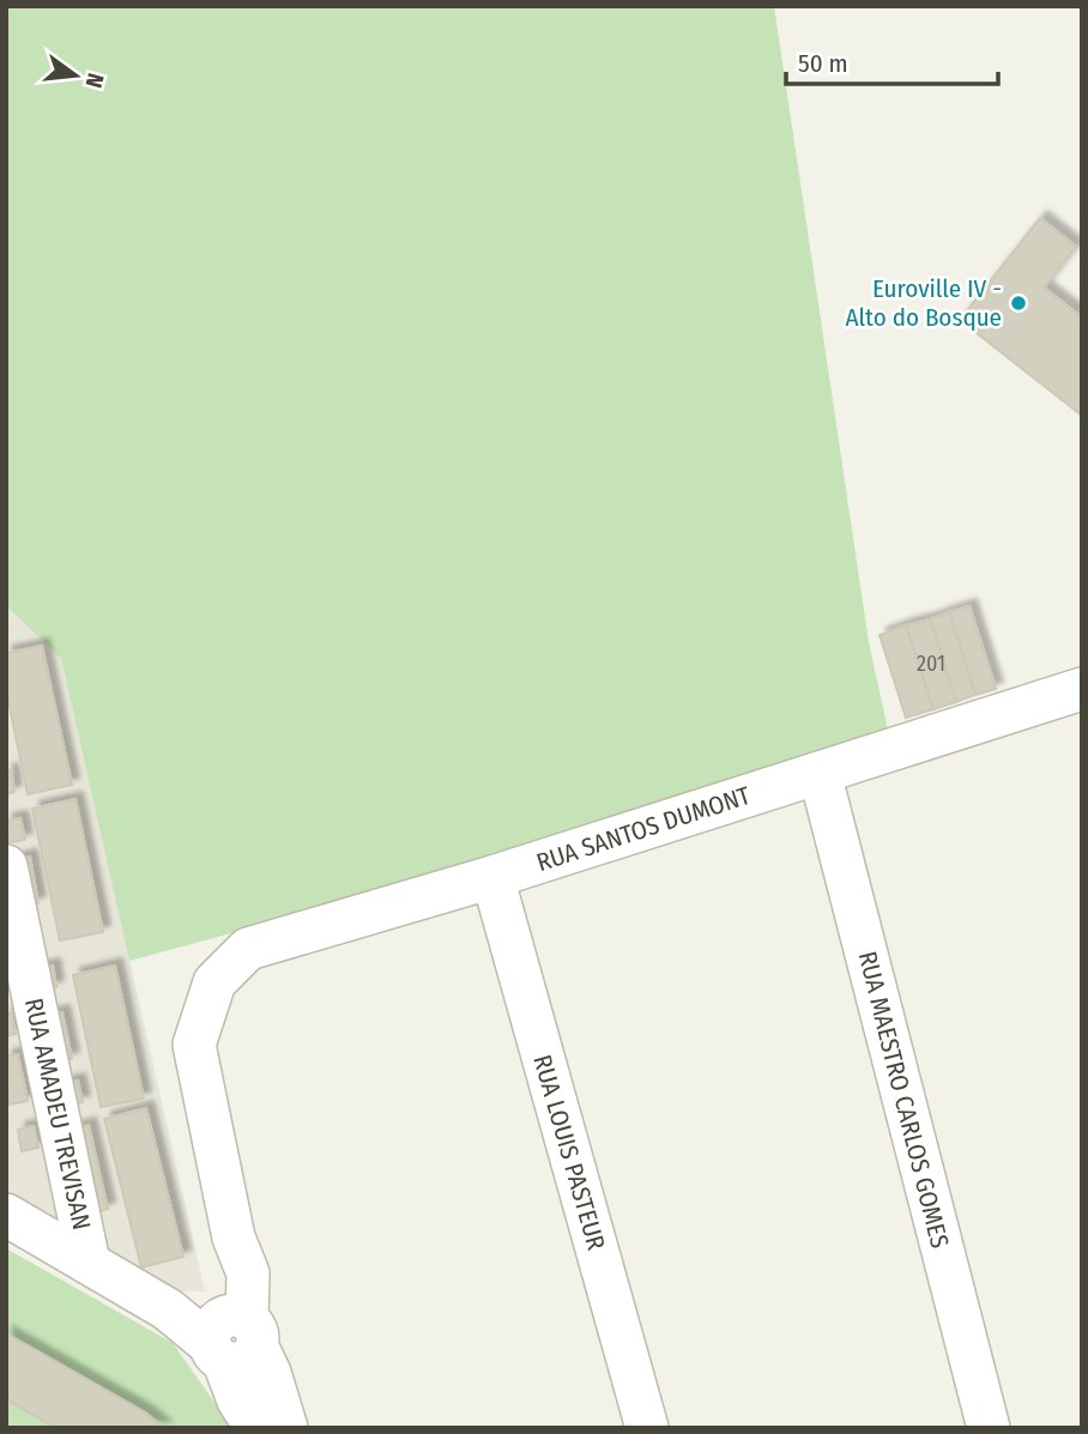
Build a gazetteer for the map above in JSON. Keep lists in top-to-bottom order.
{
  "streets": {
    "street": [
      "RUA SANTOS DUMONT",
      "RUA MAESTRO CARLOS GOMES",
      "RUA AMADEU TREVISAN",
      "RUA LOUIS PASTEUR"
    ]
  },
  "crossings": [
    ["RUA SANTOS DUMONT", "RUA MAESTRO CARLOS GOMES"],
    ["RUA SANTOS DUMONT", "RUA LOUIS PASTEUR"]
  ],
  "places": ["Euroville IV - Alto do Bosque"],
  "house_numbers": ["201"],
  "scale_bar": "50 m",
  "north": "right"
}
